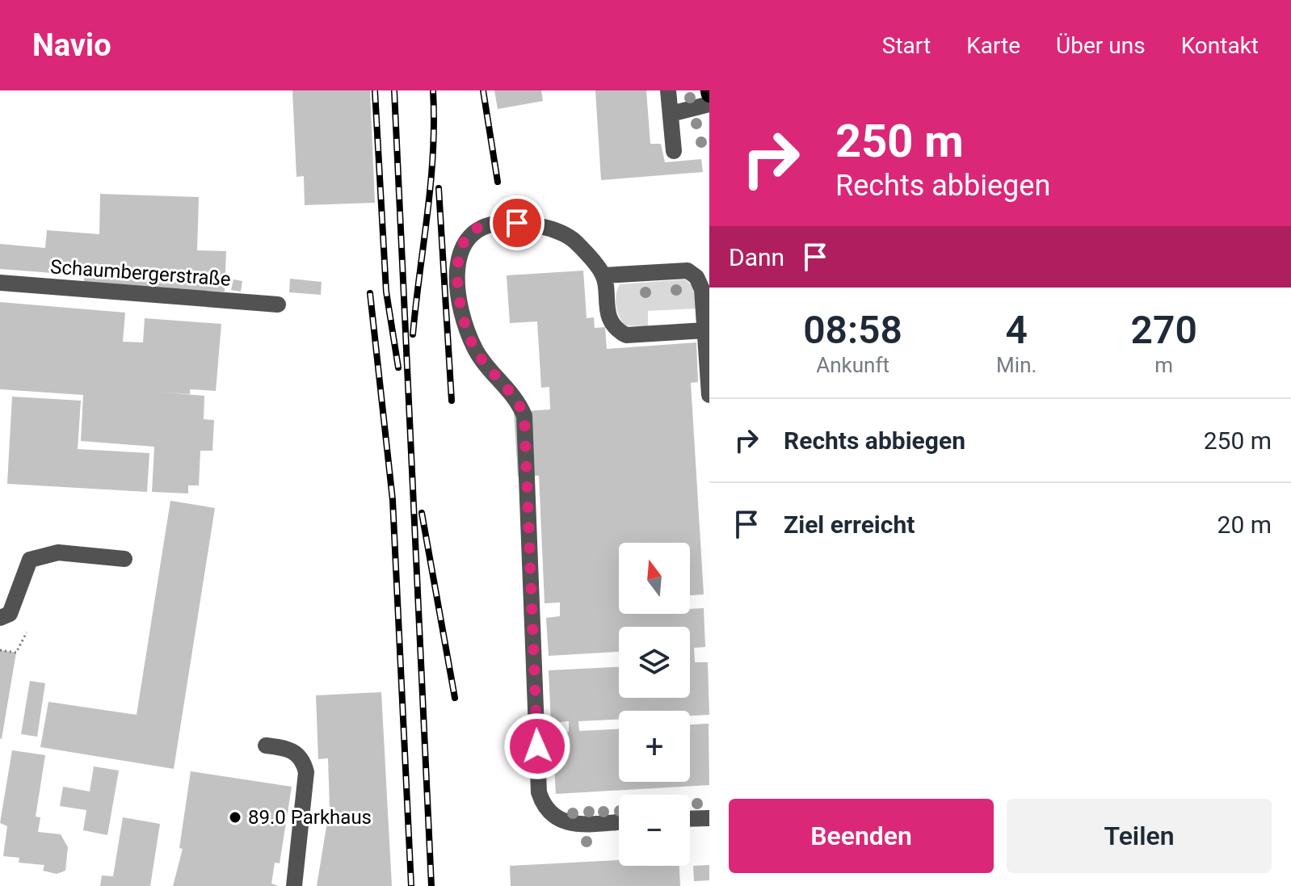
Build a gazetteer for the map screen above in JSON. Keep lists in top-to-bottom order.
{
  "streets": {
    "street": ["Schaumbergerstraße"]
  },
  "places": ["89.0 Parkhaus"],
  "north": "top",
  "page": {
    "header": "Navio",
    "nav": [
      "Start",
      "Karte",
      "Über uns",
      "Kontakt"
    ],
    "turn": ["250 m", "Rechts abbiegen"],
    "then": "Dann",
    "eta": [
      "08:58",
      "Ankunft",
      "4",
      "Min.",
      "270",
      "m"
    ],
    "list": [
      {
        "name": "Rechts abbiegen",
        "value": "250 m"
      },
      {
        "name": "Ziel erreicht",
        "value": "20 m"
      }
    ],
    "map_buttons": ["+", "−"],
    "buttons": ["Beenden", "Teilen"]
  }
}
